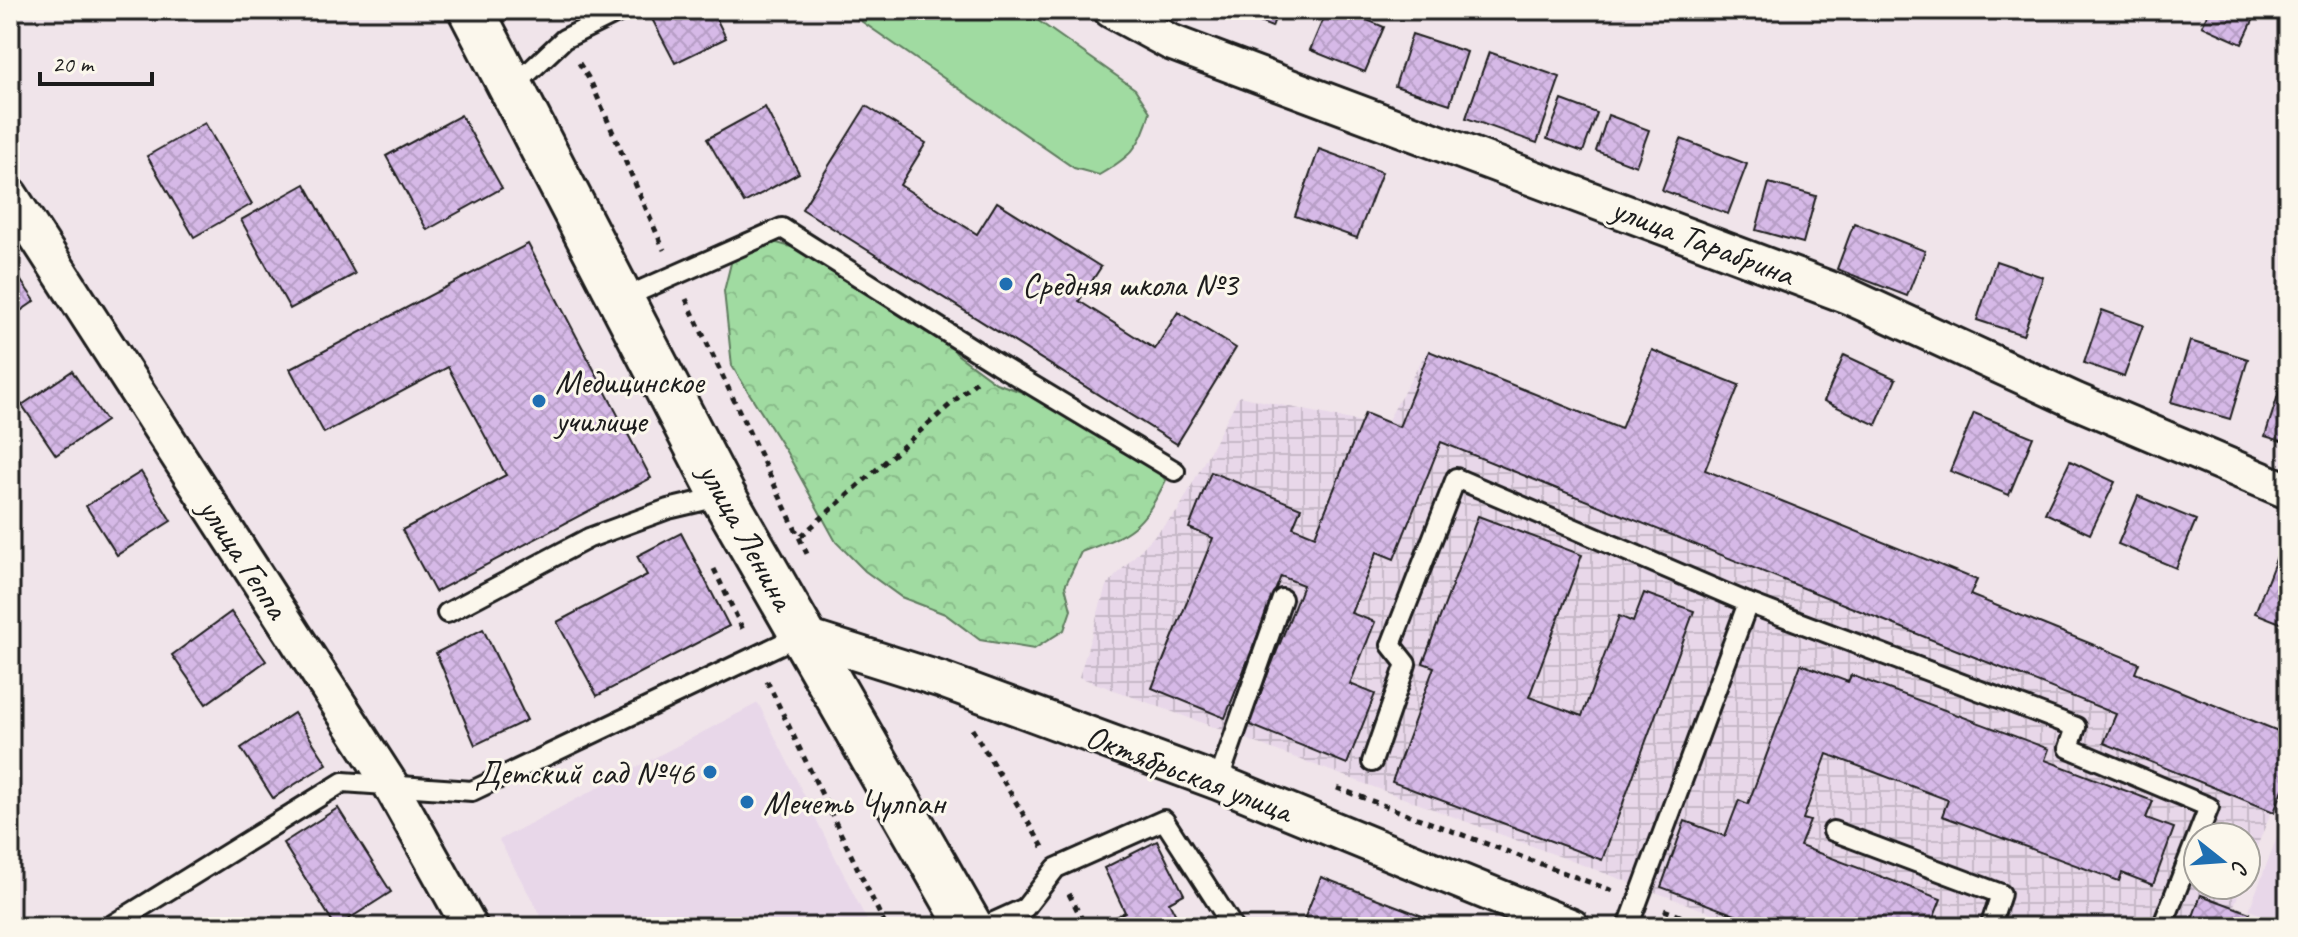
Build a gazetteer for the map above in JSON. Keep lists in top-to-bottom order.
{
  "streets": {
    "main road": ["улица Ленина"],
    "street": ["улица Тарабрина", "улица Геппа", "Октябрьская улица"]
  },
  "crossings": [
    ["улица Ленина", "Октябрьская улица"]
  ],
  "places": [
    "Средняя школа №3",
    "Медицинское училище",
    "Детский сад №46",
    "Мечеть Чулпан"
  ],
  "scale_bar": "20 m",
  "north": "right"
}
